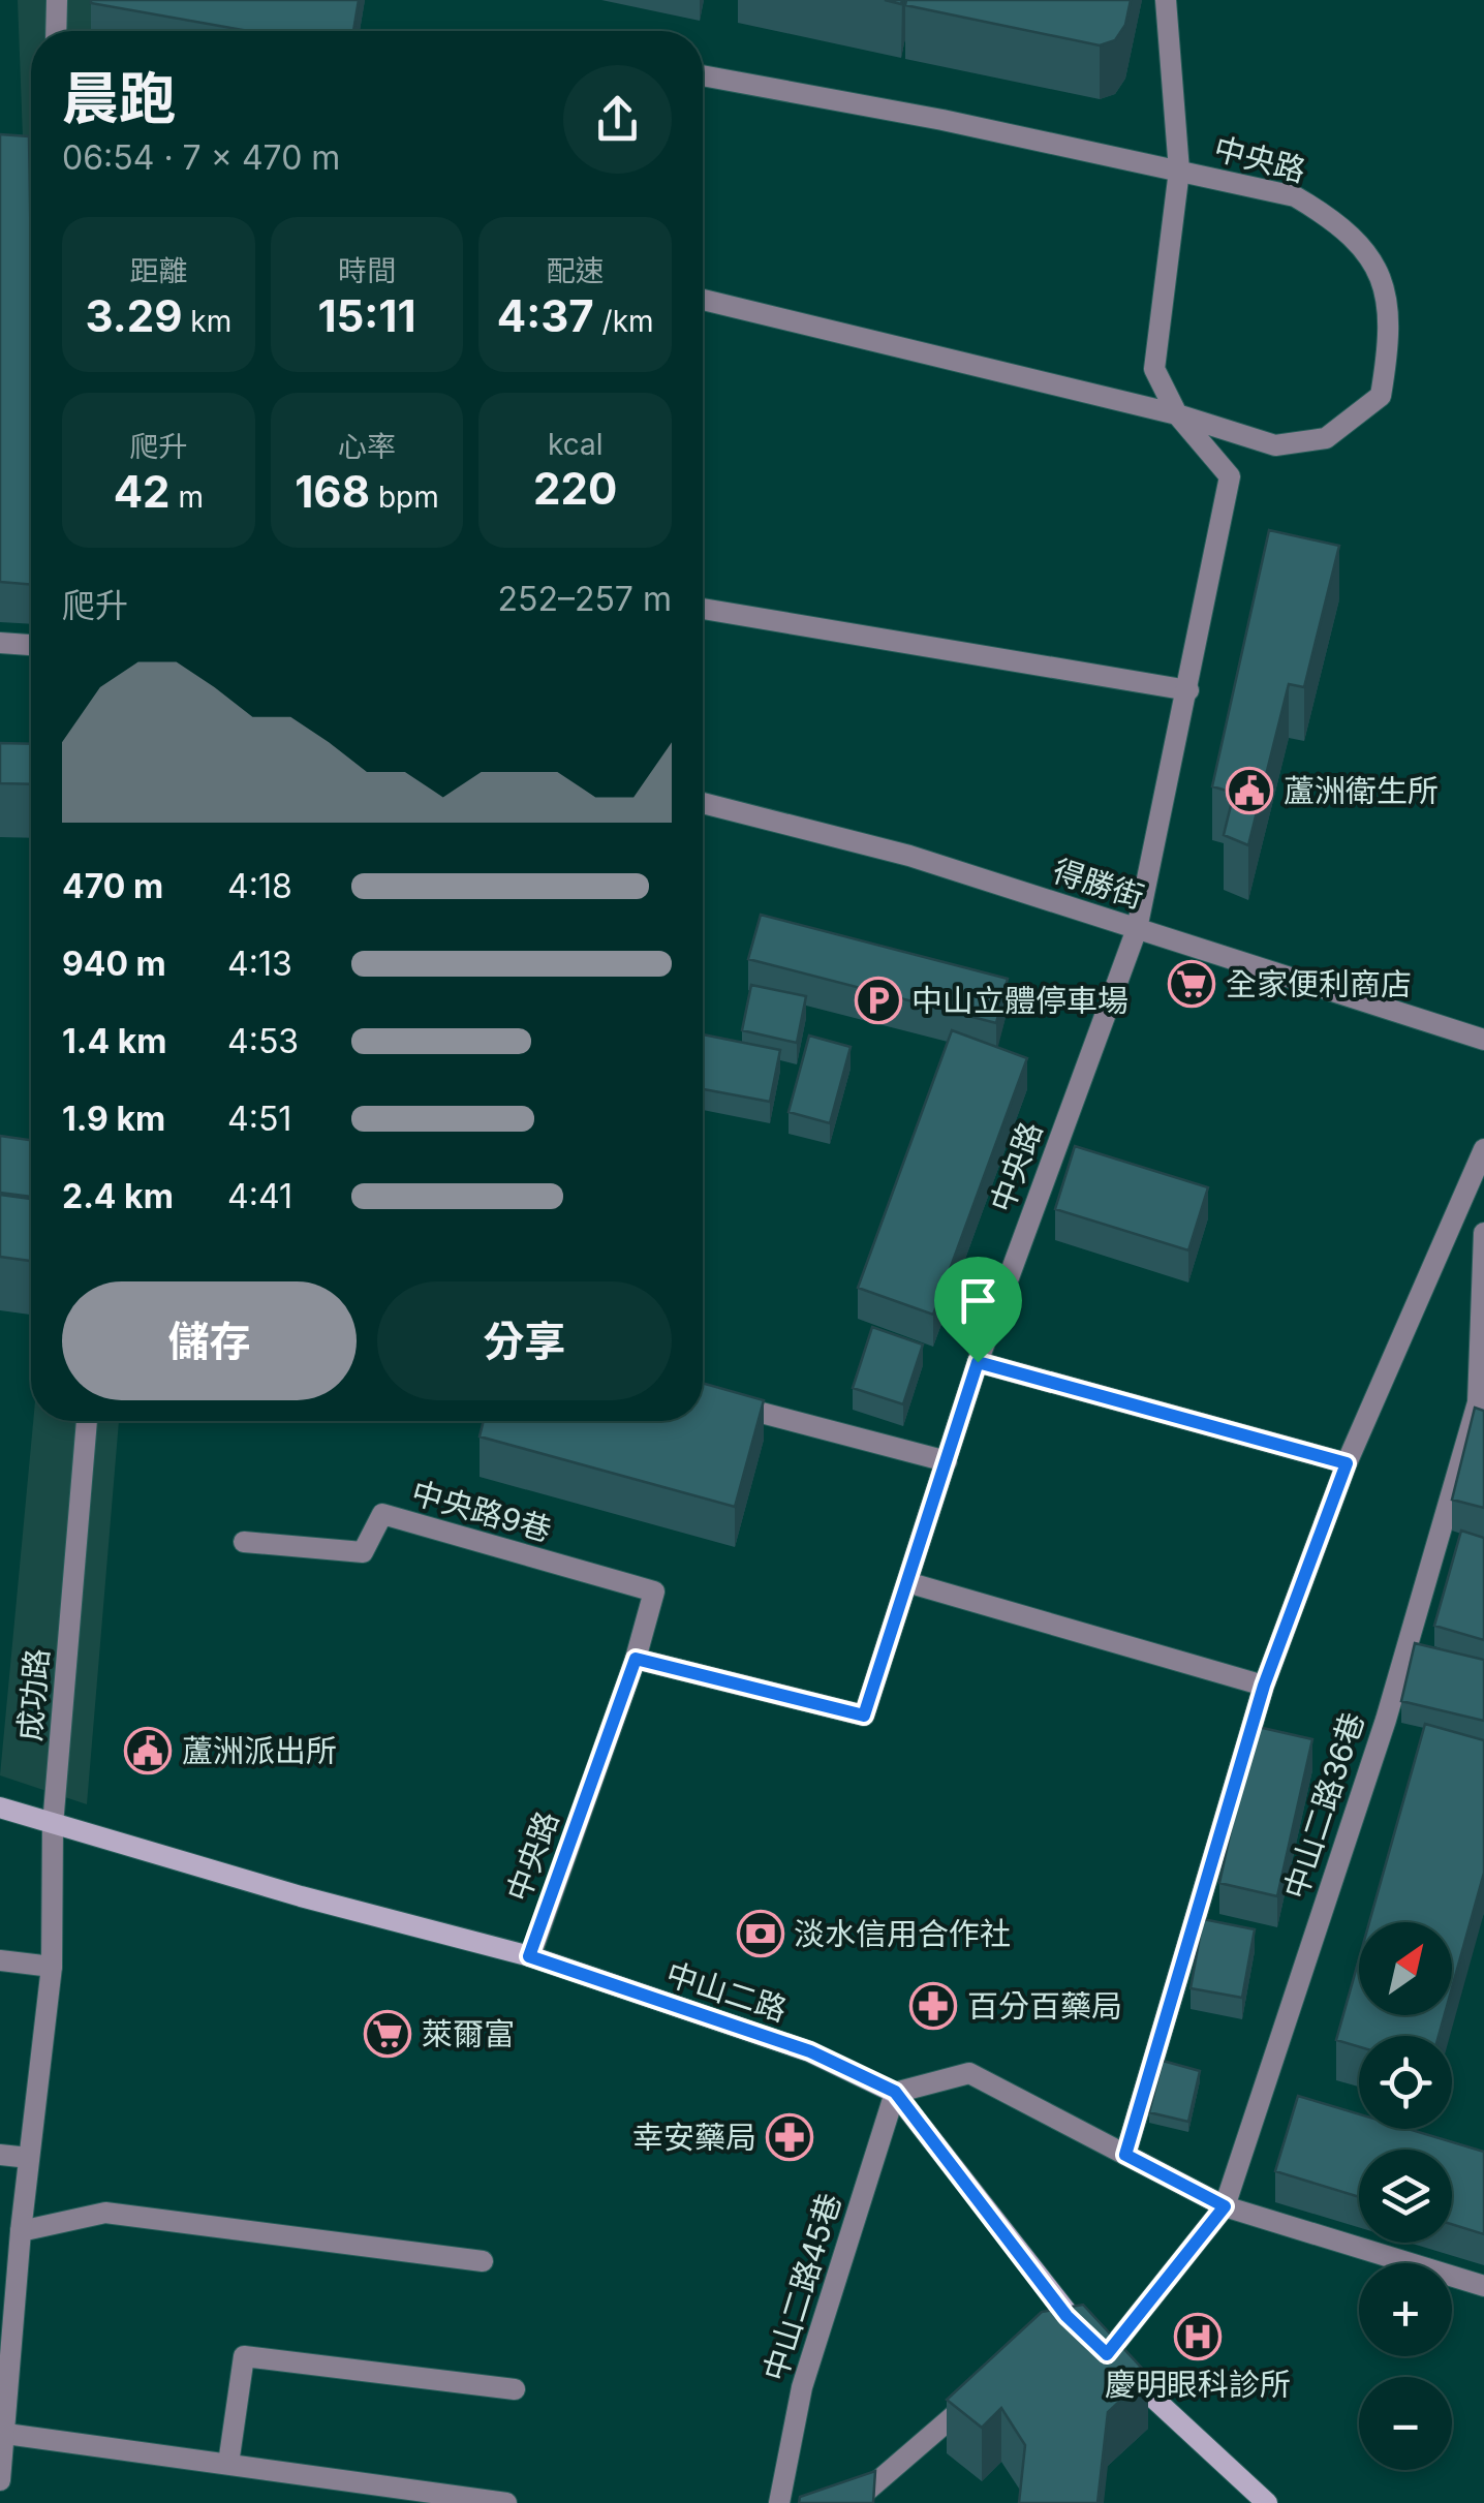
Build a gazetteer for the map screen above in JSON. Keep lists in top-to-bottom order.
{
  "streets": {
    "street": [
      "中央路",
      "得勝街",
      "中央路9巷",
      "成功路",
      "中山二路36巷",
      "中山二路",
      "中山二路45巷"
    ]
  },
  "crossings": [
    ["中央路", "得勝街"],
    ["中央路", "中央路9巷"],
    ["中央路", "中山二路"],
    ["成功路", "中山二路"],
    ["中山二路36巷", "中山二路"],
    ["中山二路", "中山二路45巷"]
  ],
  "places": {
    "public building": ["蘆洲衛生所", "蘆洲派出所"],
    "supermarket": ["全家便利商店", "萊爾富"],
    "parking": ["中山立體停車場"],
    "bank": ["淡水信用合作社"],
    "pharmacy": ["百分百藥局", "幸安藥局"],
    "hospital": ["慶明眼科診所"]
  },
  "north": "top right",
  "page": {
    "heading": ["晨跑", "06:54 · 7 × 470 m"],
    "stats": [
      ["距離", "3.29 km"],
      ["時間", "15:11"],
      ["配速", "4:37 /km"],
      ["爬升", "42 m"],
      ["心率", "168 bpm"],
      ["kcal", "220"]
    ],
    "chart": ["爬升", "252–257 m"],
    "list": [
      {
        "name": "470 m",
        "note": "4:18"
      },
      {
        "name": "940 m",
        "note": "4:13"
      },
      {
        "name": "1.4 km",
        "note": "4:53"
      },
      {
        "name": "1.9 km",
        "note": "4:51"
      },
      {
        "name": "2.4 km",
        "note": "4:41"
      }
    ],
    "buttons": ["儲存", "分享"],
    "map_buttons": ["+", "−"]
  }
}
